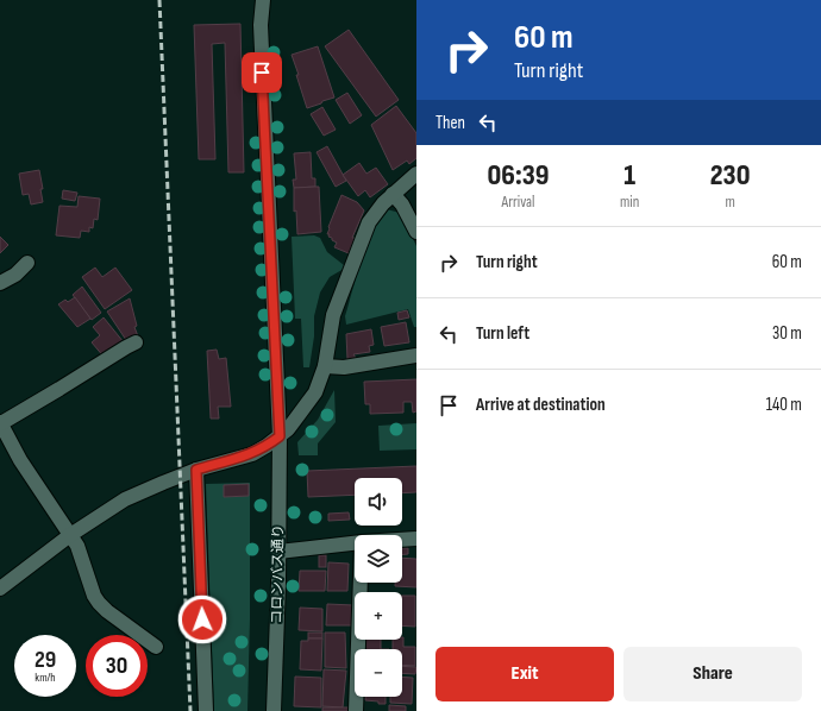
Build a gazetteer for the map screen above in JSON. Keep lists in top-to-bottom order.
{
  "streets": {
    "street": ["コロンバス通り"]
  },
  "page": {
    "turn": ["60 m", "Turn right"],
    "then": "Then",
    "eta": [
      "06:39",
      "Arrival",
      "1",
      "min",
      "230",
      "m"
    ],
    "list": [
      {
        "name": "Turn right",
        "value": "60 m"
      },
      {
        "name": "Turn left",
        "value": "30 m"
      },
      {
        "name": "Arrive at destination",
        "value": "140 m"
      }
    ],
    "map_buttons": ["+", "−"],
    "speed": "29 km/h",
    "limit": "30",
    "buttons": ["Exit", "Share"]
  }
}
